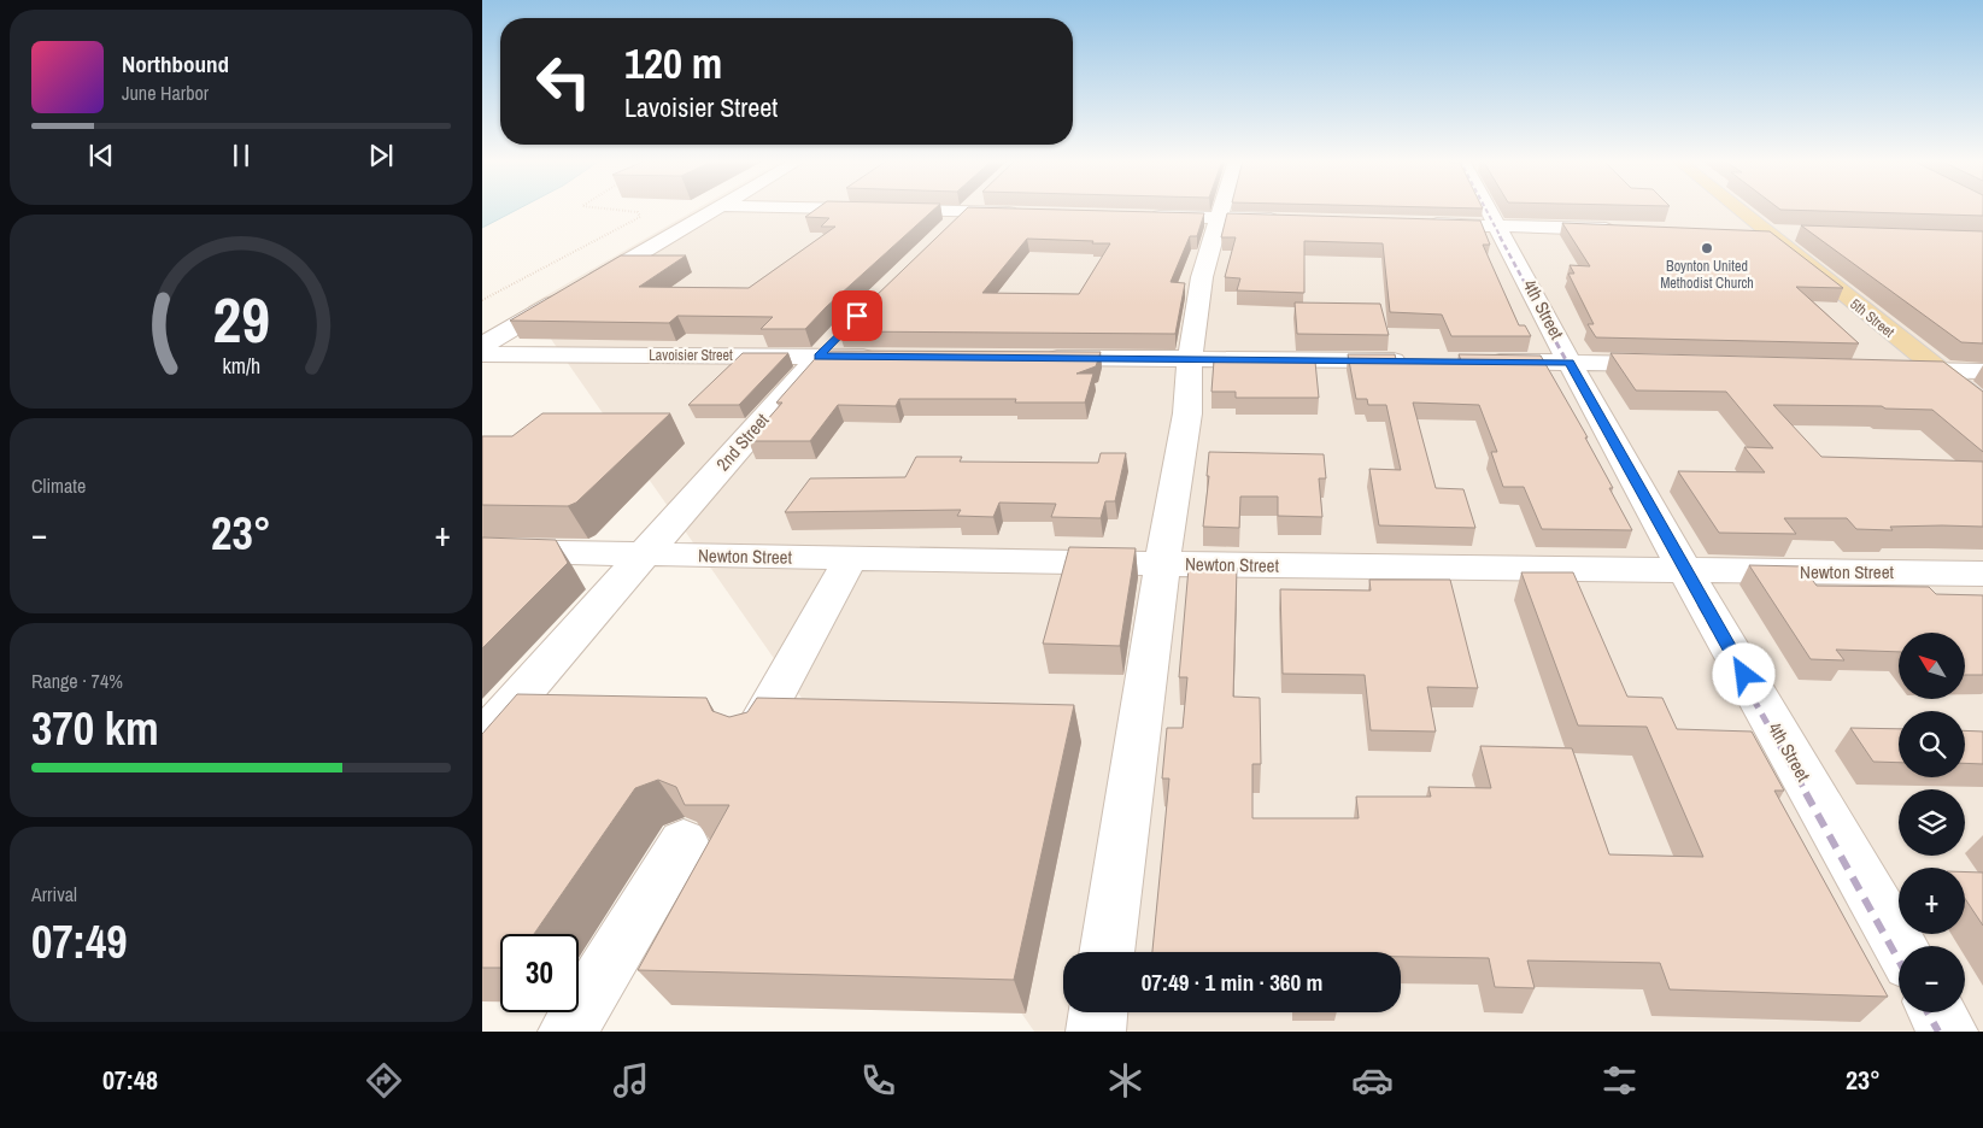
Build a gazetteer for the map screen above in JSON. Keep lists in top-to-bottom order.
{
  "streets": {
    "main road": ["5th Street"],
    "street": [
      "4th Street",
      "Lavoisier Street",
      "2nd Street",
      "Newton Street"
    ]
  },
  "crossings": [
    ["4th Street", "Newton Street"],
    ["Lavoisier Street", "2nd Street"],
    ["2nd Street", "Newton Street"]
  ],
  "places": ["Boynton United Methodist Church"],
  "north": "top left",
  "page": {
    "turn": ["120 m", "Lavoisier Street"],
    "song": ["Northbound", "June Harbor"],
    "tile": [
      "Climate",
      ["Range · 74%", "370 km"],
      ["Arrival", "07:49"]
    ],
    "heat": ["−", "23°", "+"],
    "map_buttons": ["+", "−"],
    "limit": "30",
    "trip": "07:49 · 1 min · 360 m",
    "tabs": ["07:48", "23°"],
    "gauge": ["29", "km/h"]
  }
}
